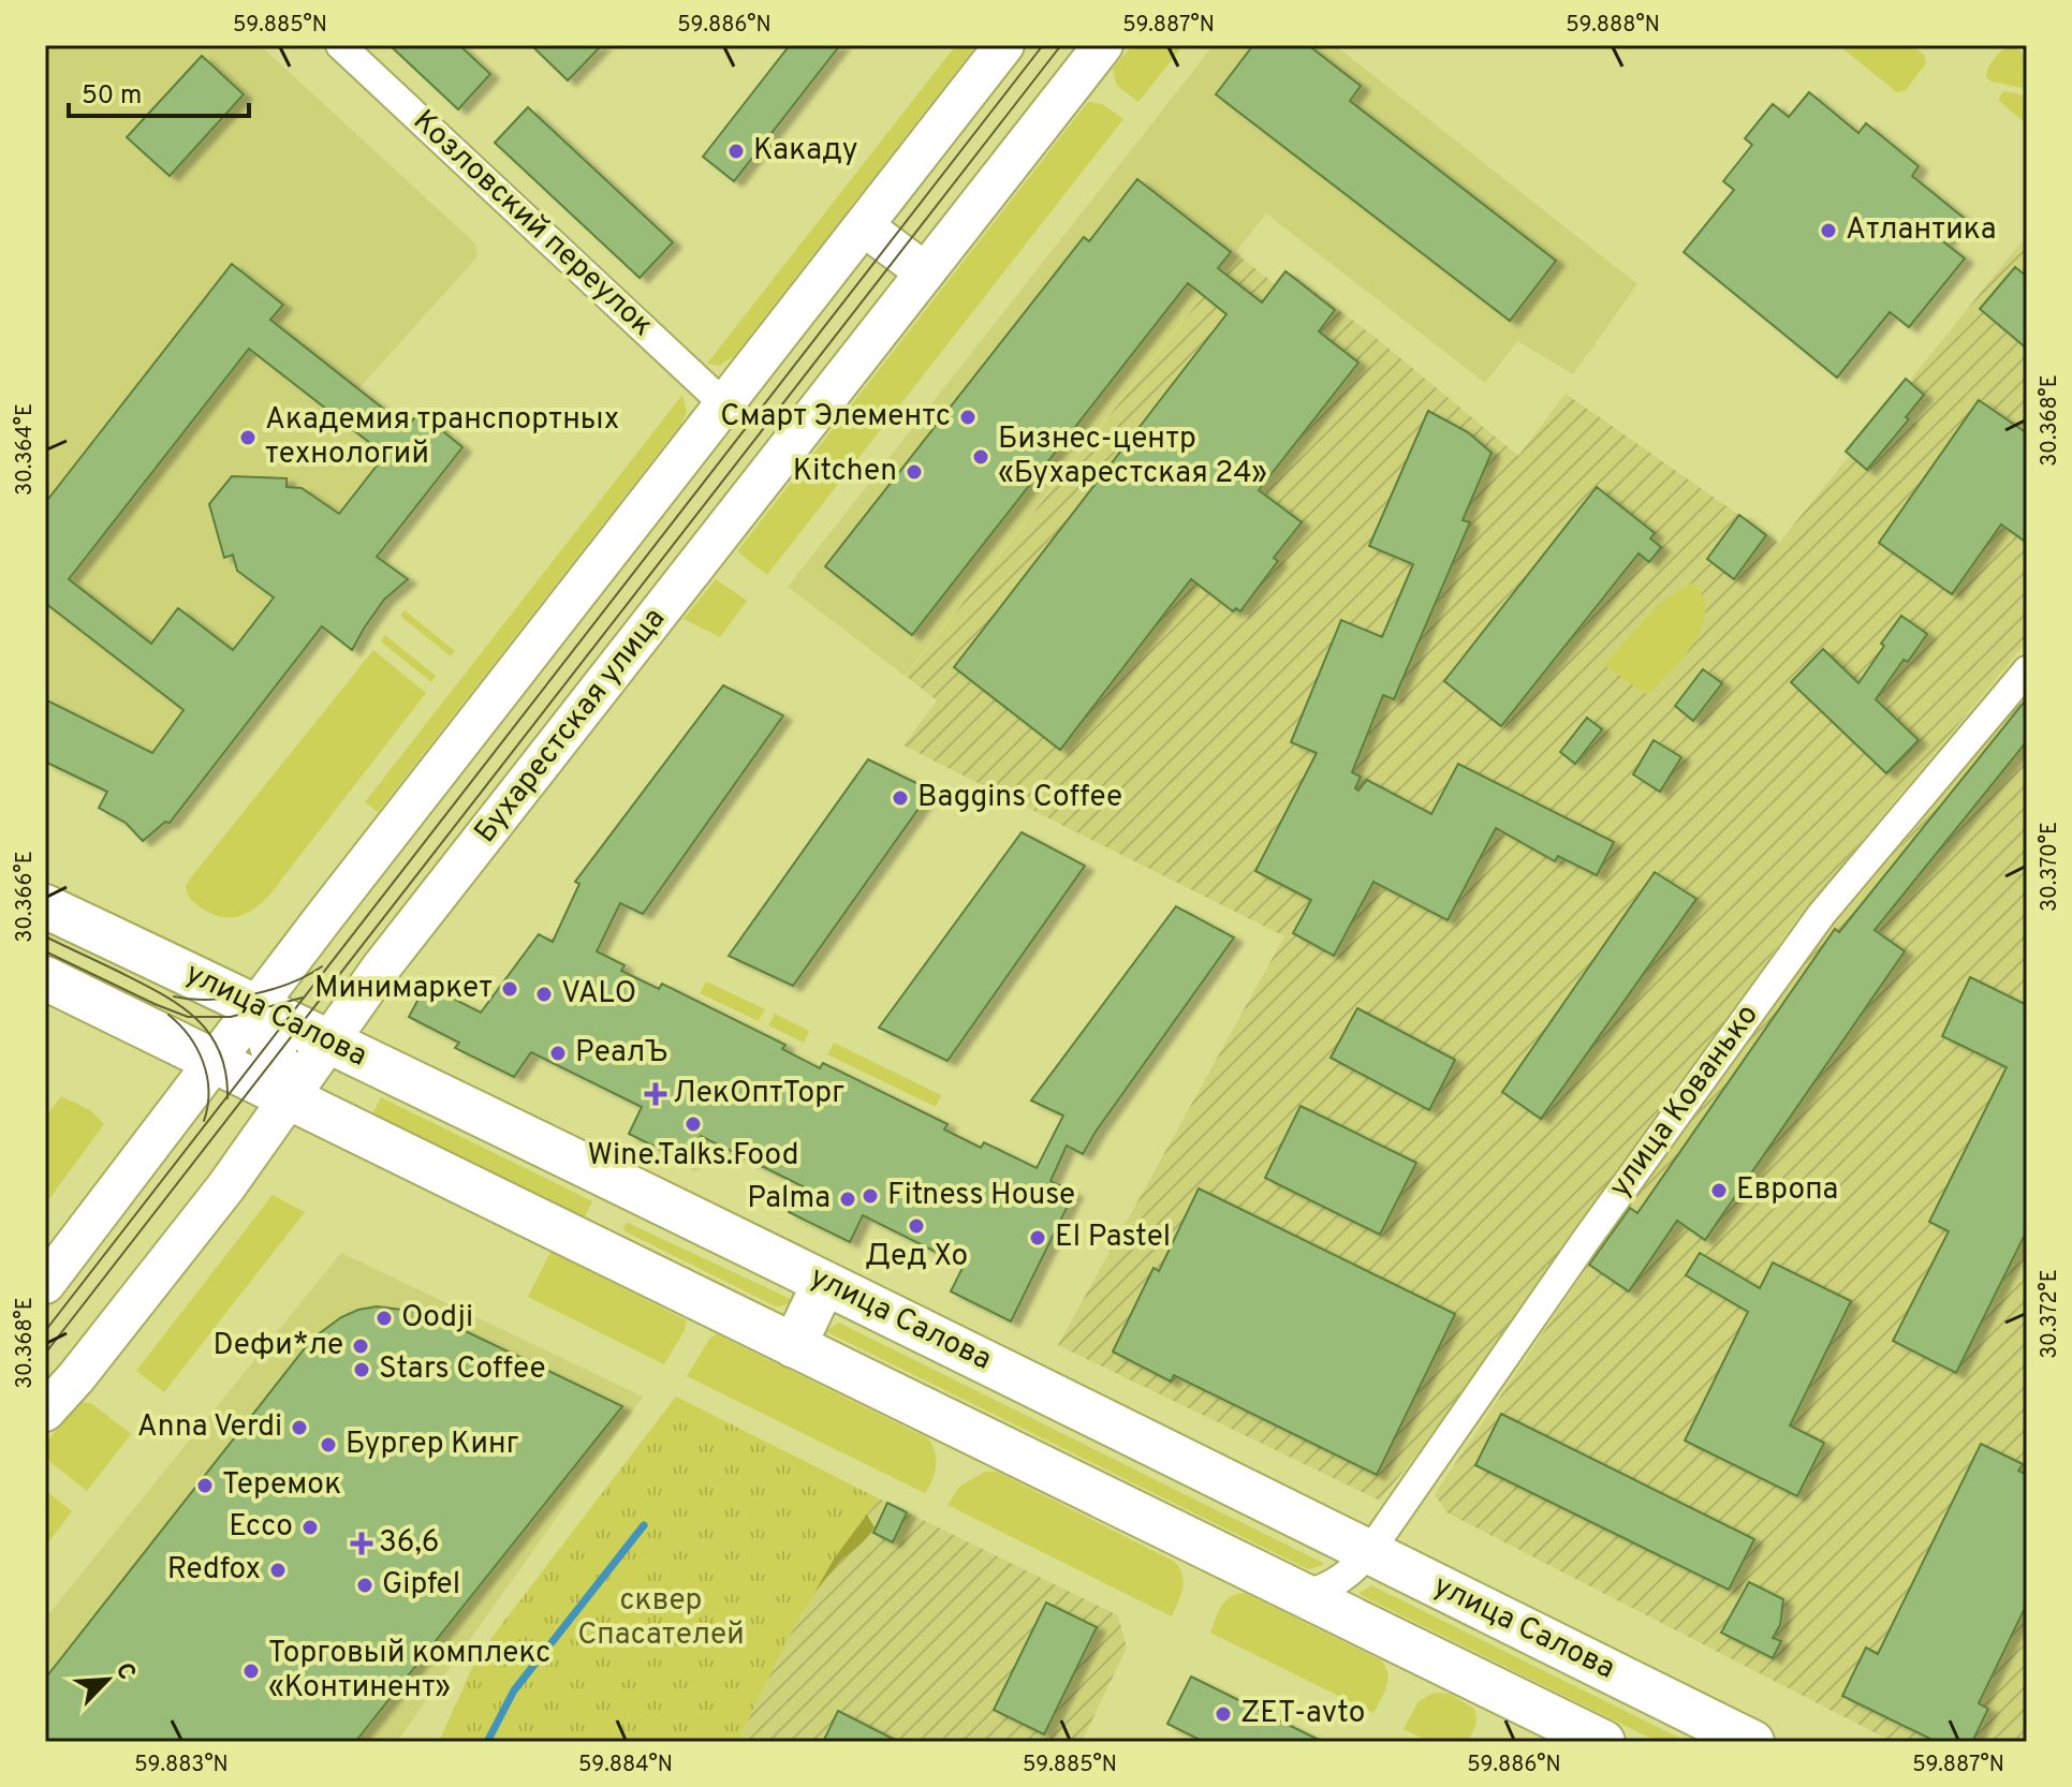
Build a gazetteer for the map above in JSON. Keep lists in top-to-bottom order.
{
  "streets": {
    "main road": ["Бухарестская улица", "улица Салова"],
    "street": ["Козловский переулок", "улица Кованько"]
  },
  "crossings": [
    ["Бухарестская улица", "улица Салова"],
    ["улица Салова", "улица Кованько"]
  ],
  "parks": ["cквер Спасателей"],
  "places": {
    "other": [
      "Какаду",
      "Атлантика",
      "Смарт Элементс",
      "Академия транспортных технологий",
      "Бизнес-центр «Бухарестская 24»",
      "Kitchen",
      "Baggins Coffee",
      "Минимаркет",
      "VALO",
      "РеалЪ",
      "Wine.Talks.Food",
      "Европа",
      "Fitness House",
      "Palma",
      "Дед Хо",
      "El Pastel",
      "Oodji",
      "Dефи*ле",
      "Stars Coffee",
      "Anna Verdi",
      "Бургер Кинг",
      "Теремок",
      "Ecco",
      "Redfox",
      "Gipfel",
      "Торговый комплекс «Континент»",
      "ZET-avto"
    ],
    "health": ["ЛекОптТорг", "36,6"]
  },
  "scale_bar": "50 m",
  "north": "top right",
  "coordinates": [
    "59.885°N",
    "59.886°N",
    "59.887°N",
    "59.888°N",
    "30.368°E",
    "30.364°E",
    "30.370°E",
    "30.366°E",
    "30.372°E",
    "59.883°N",
    "59.884°N"
  ]
}
